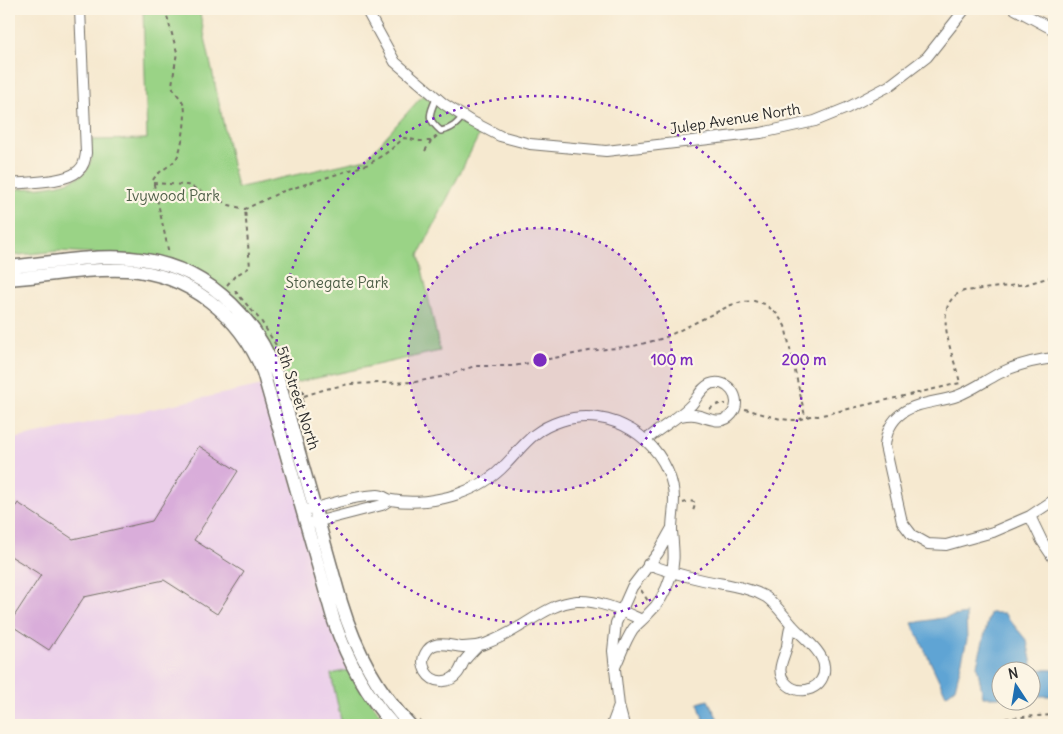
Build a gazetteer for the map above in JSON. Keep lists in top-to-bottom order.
{
  "streets": {
    "street": ["Julep Avenue North", "5th Street North"]
  },
  "parks": ["Ivywood Park", "Stonegate Park"],
  "north": "top",
  "rings": ["100 m", "200 m"]
}
